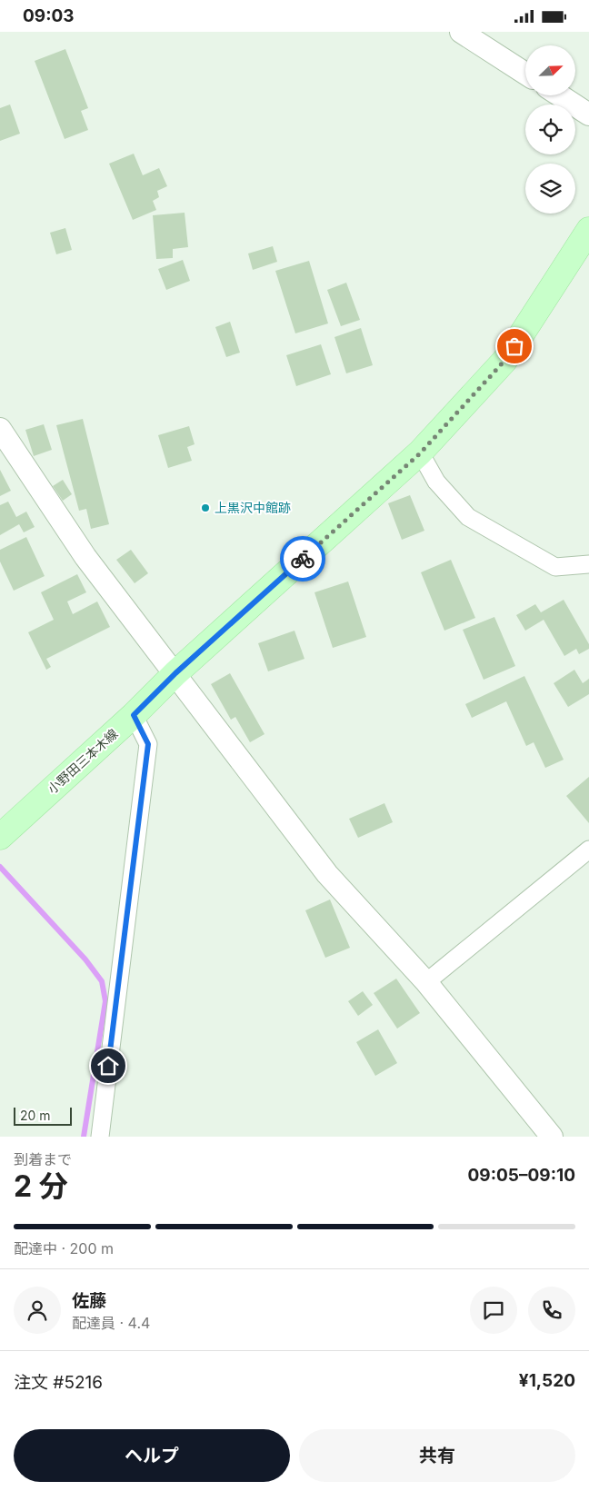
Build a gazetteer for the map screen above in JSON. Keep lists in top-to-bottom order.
{
  "streets": {
    "main road": ["小野田三本木線"]
  },
  "places": ["上黒沢中館跡"],
  "scale_bar": "20 m",
  "north": "top right",
  "page": {
    "status": "09:03",
    "scale": "20 m",
    "heading": ["2 分", "到着まで", "09:05–09:10"],
    "panel": [
      "佐藤",
      "配達員 · 4.4",
      "注文 #5216",
      "¥1,520"
    ],
    "bar": "配達中 · 200 m",
    "buttons": ["ヘルプ", "共有"]
  }
}
